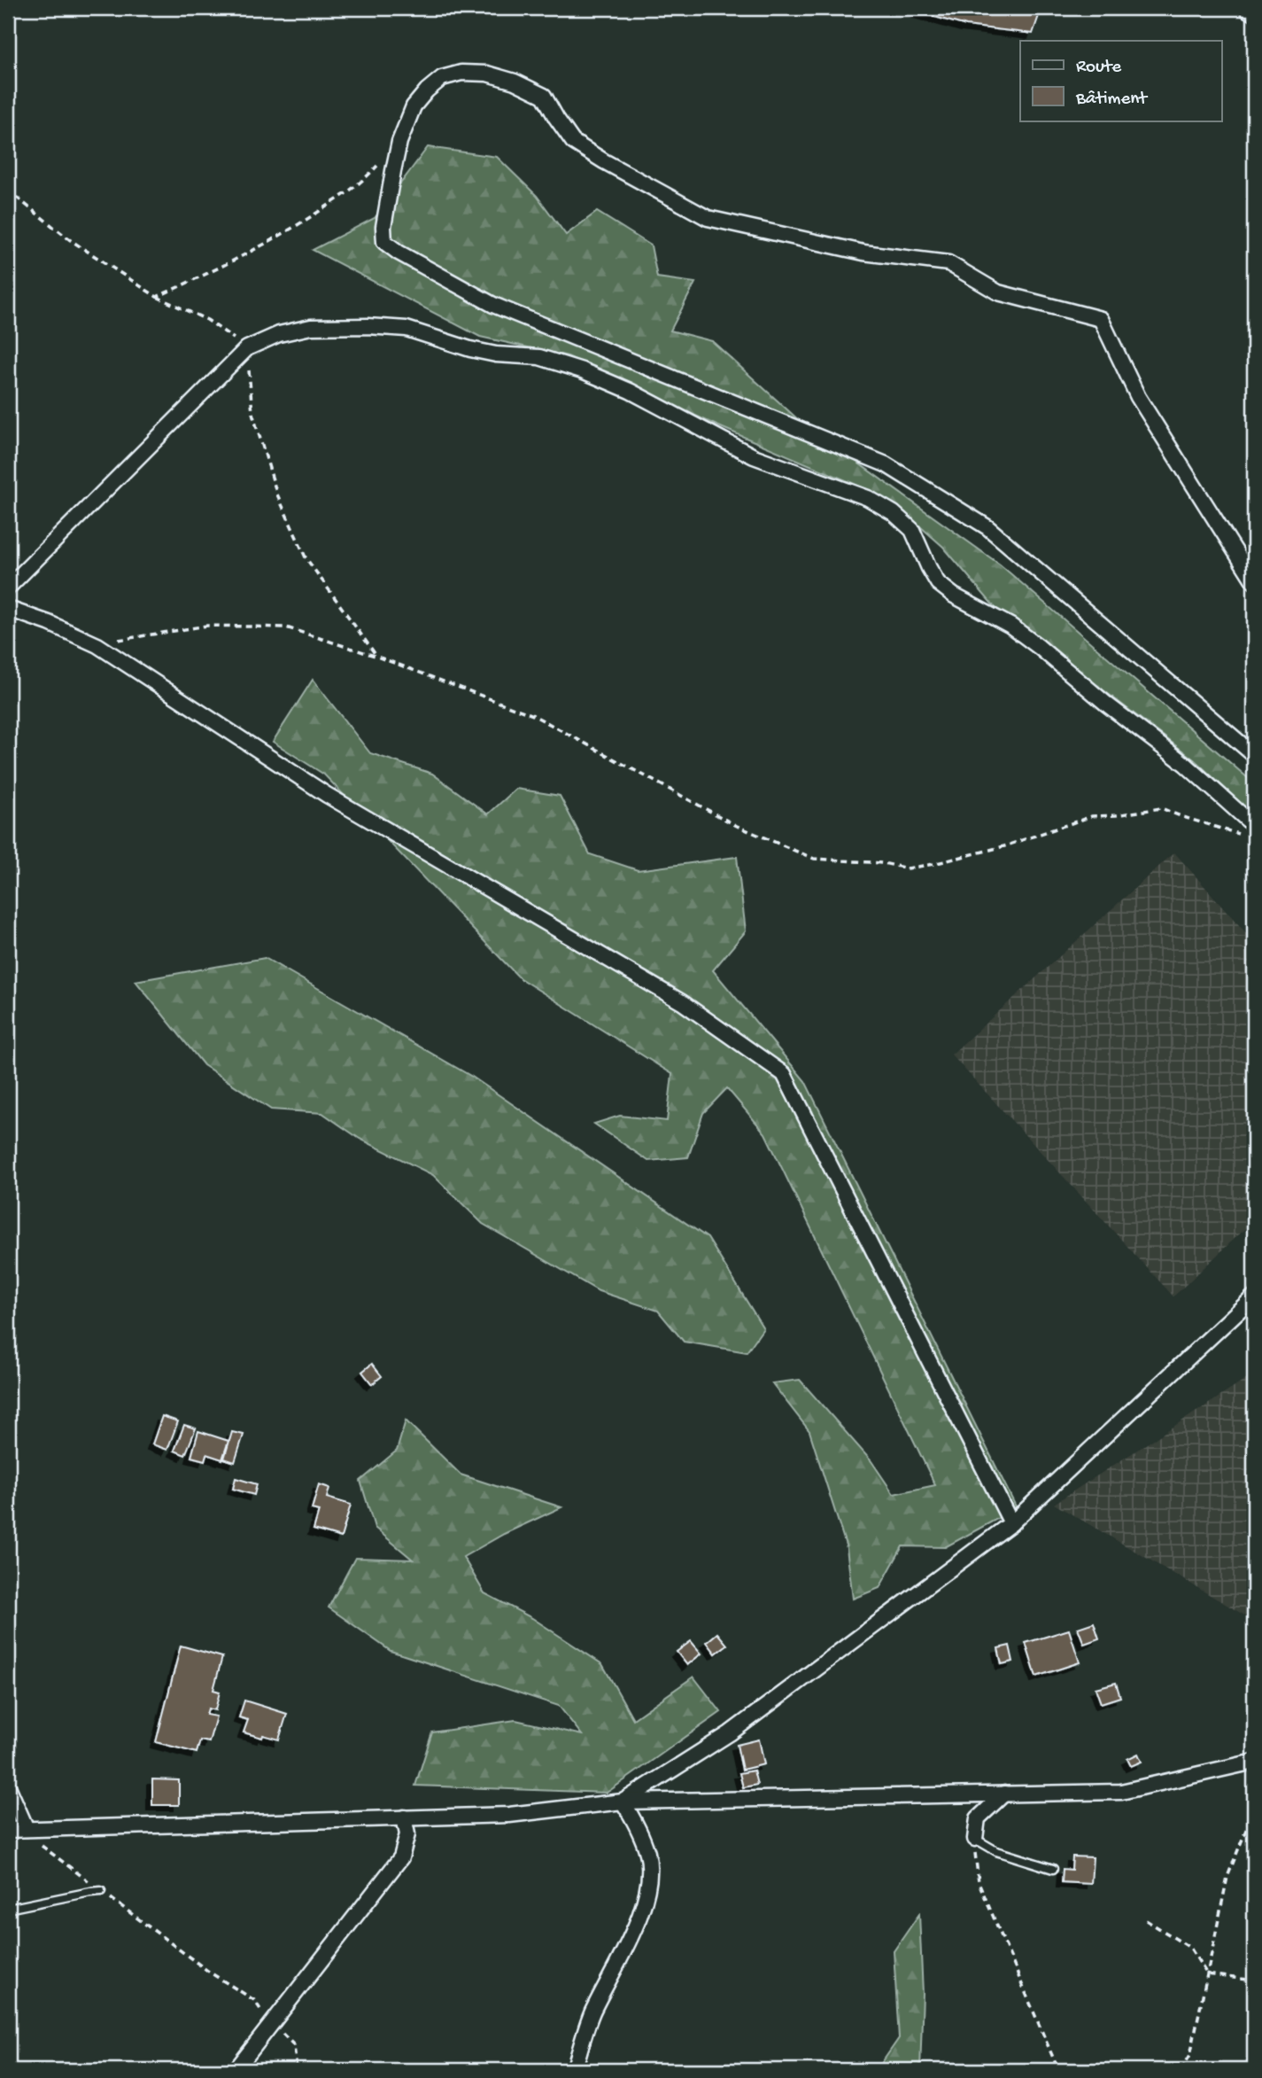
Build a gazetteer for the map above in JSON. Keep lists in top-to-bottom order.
{
  "legend": ["Route", "Bâtiment"]
}
